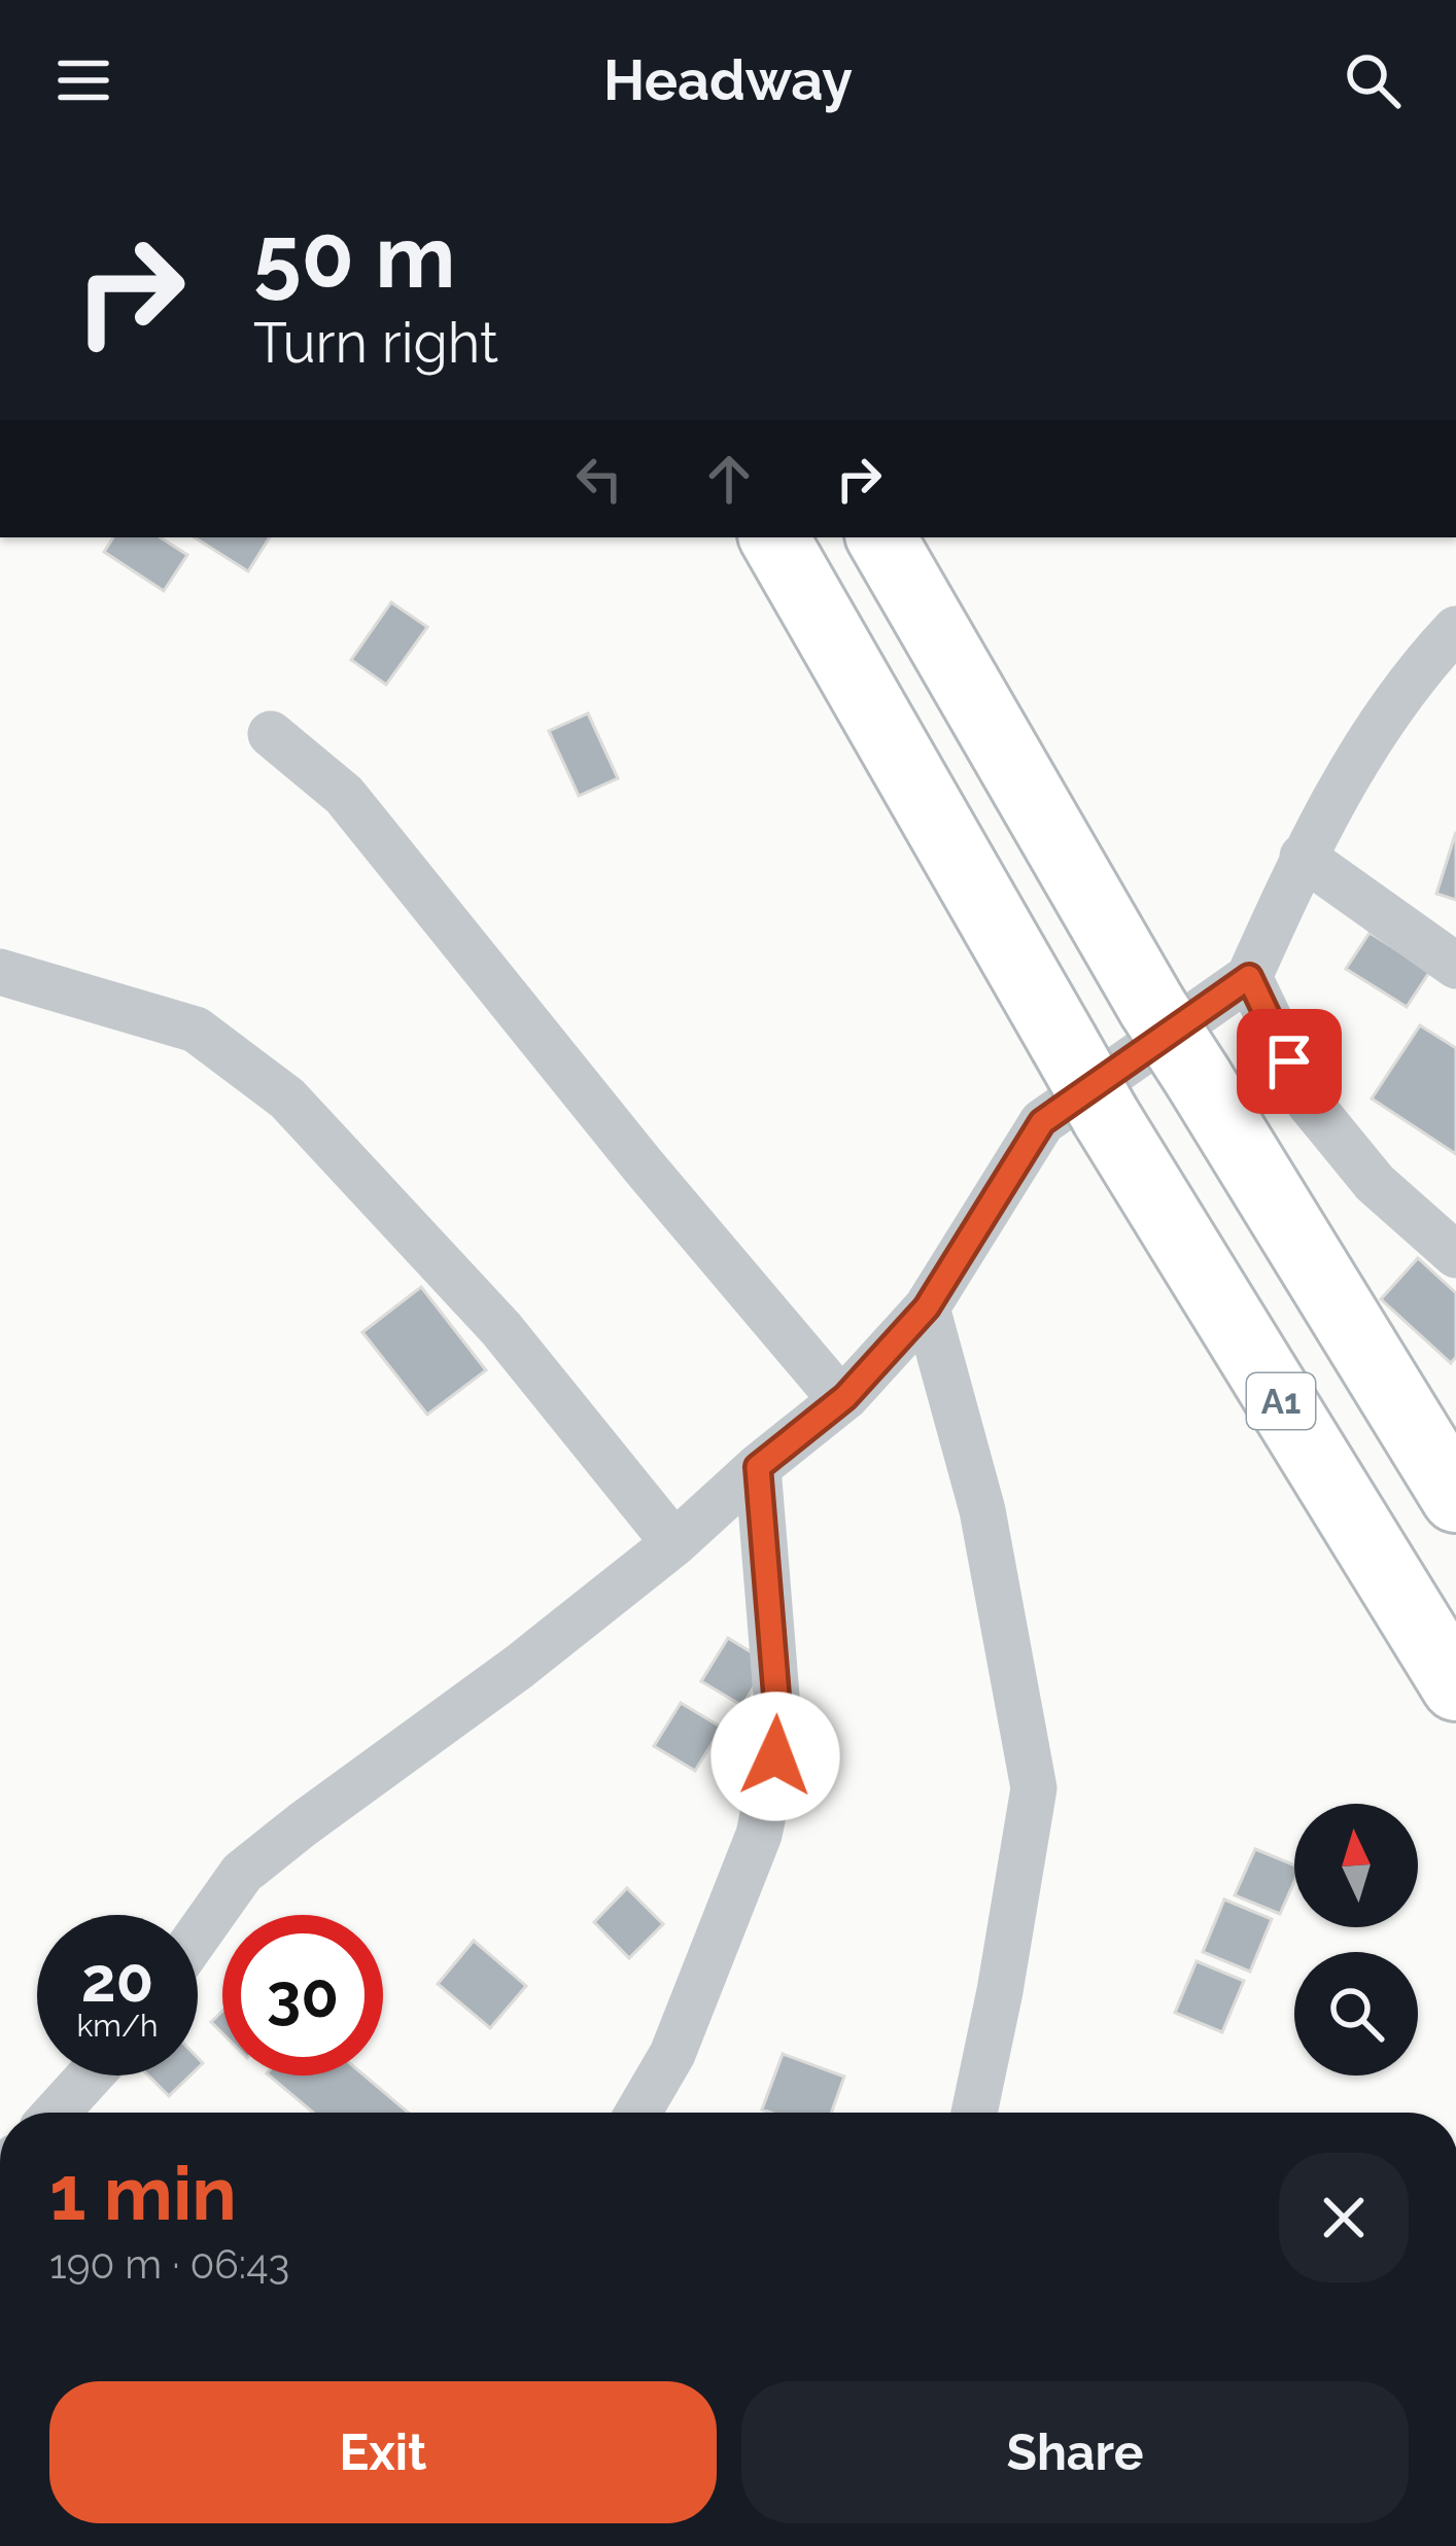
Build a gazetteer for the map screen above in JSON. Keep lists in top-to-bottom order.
{
  "streets": {
    "highway": ["A1"]
  },
  "north": "top",
  "page": {
    "header": "Headway",
    "turn": ["50 m", "Turn right"],
    "speed": "20 km/h",
    "limit": "30",
    "heading": ["1 min", "190 m · 06:43"],
    "buttons": ["Exit", "Share"]
  }
}
